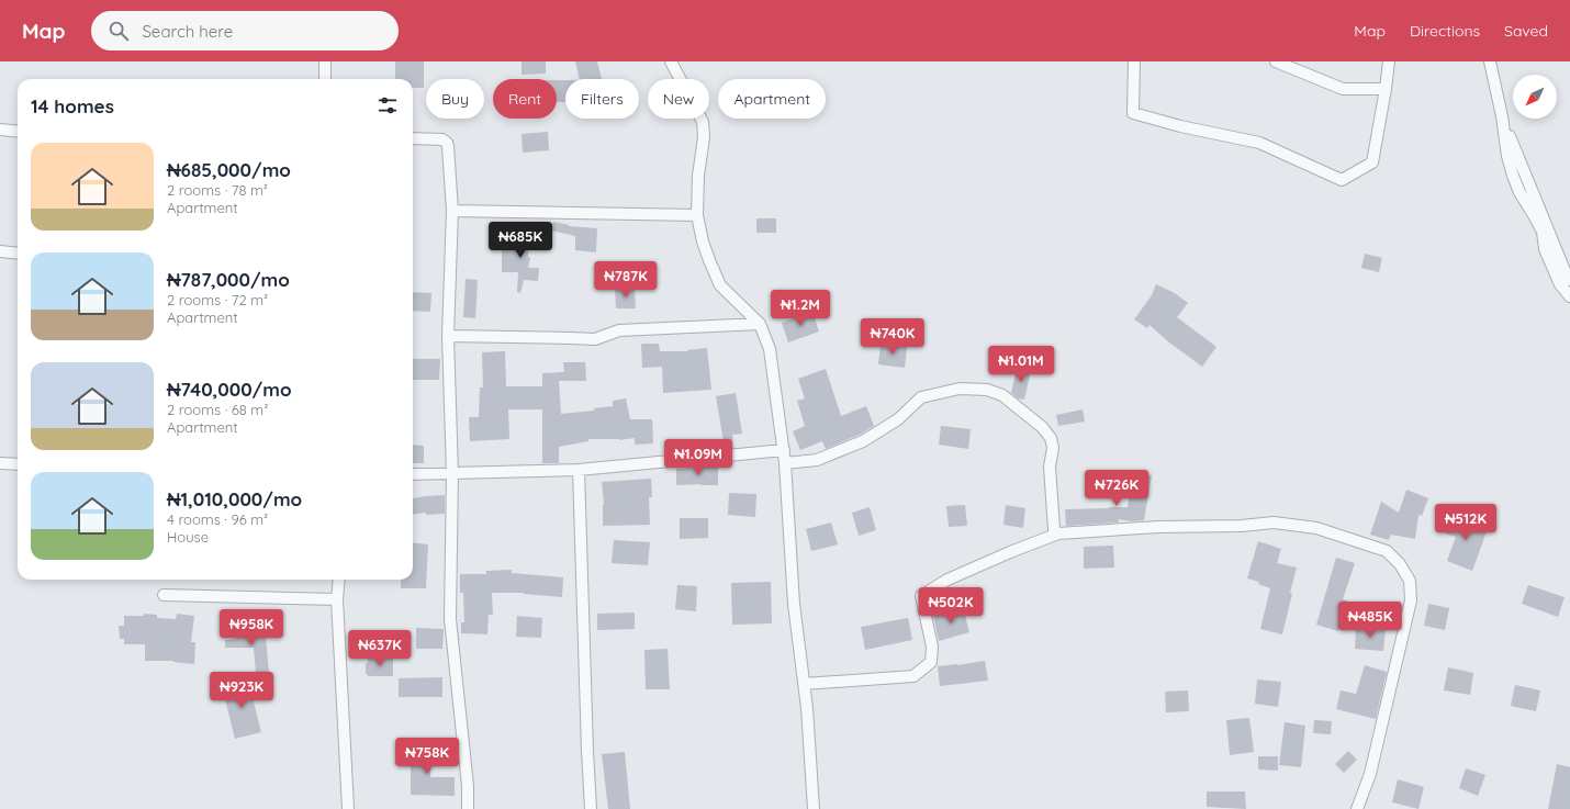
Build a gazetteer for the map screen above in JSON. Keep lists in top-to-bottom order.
{
  "north": "bottom left",
  "page": {
    "header": "Map",
    "search": "Search here",
    "nav": ["Map", "Directions", "Saved"],
    "chip": [
      "Buy",
      "Rent",
      "Filters",
      "New",
      "Apartment"
    ],
    "heading": "14 homes",
    "list": [
      {
        "name": "₦685,000/mo",
        "note": "2 rooms · 78 m² · Apartment"
      },
      {
        "name": "₦787,000/mo",
        "note": "2 rooms · 72 m² · Apartment"
      },
      {
        "name": "₦740,000/mo",
        "note": "2 rooms · 68 m² · Apartment"
      },
      {
        "name": "₦1,010,000/mo",
        "note": "4 rooms · 96 m² · House"
      }
    ],
    "price": [
      "₦685K",
      "₦787K",
      "₦1.2M",
      "₦740K",
      "₦1.01M",
      "₦1.09M",
      "₦726K",
      "₦512K",
      "₦502K",
      "₦485K",
      "₦958K",
      "₦637K",
      "₦923K",
      "₦758K"
    ]
  }
}
